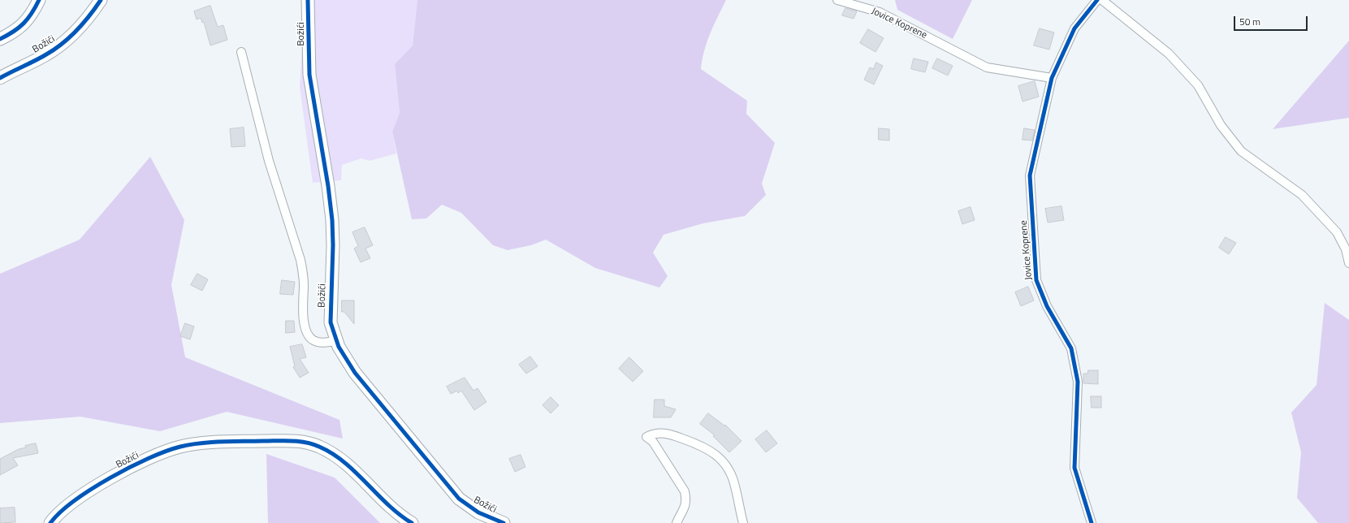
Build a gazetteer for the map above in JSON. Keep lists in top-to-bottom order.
{
  "streets": {
    "main road": ["Božići"],
    "street": ["Jovice Koprene"]
  },
  "scale_bar": "50 m"
}
